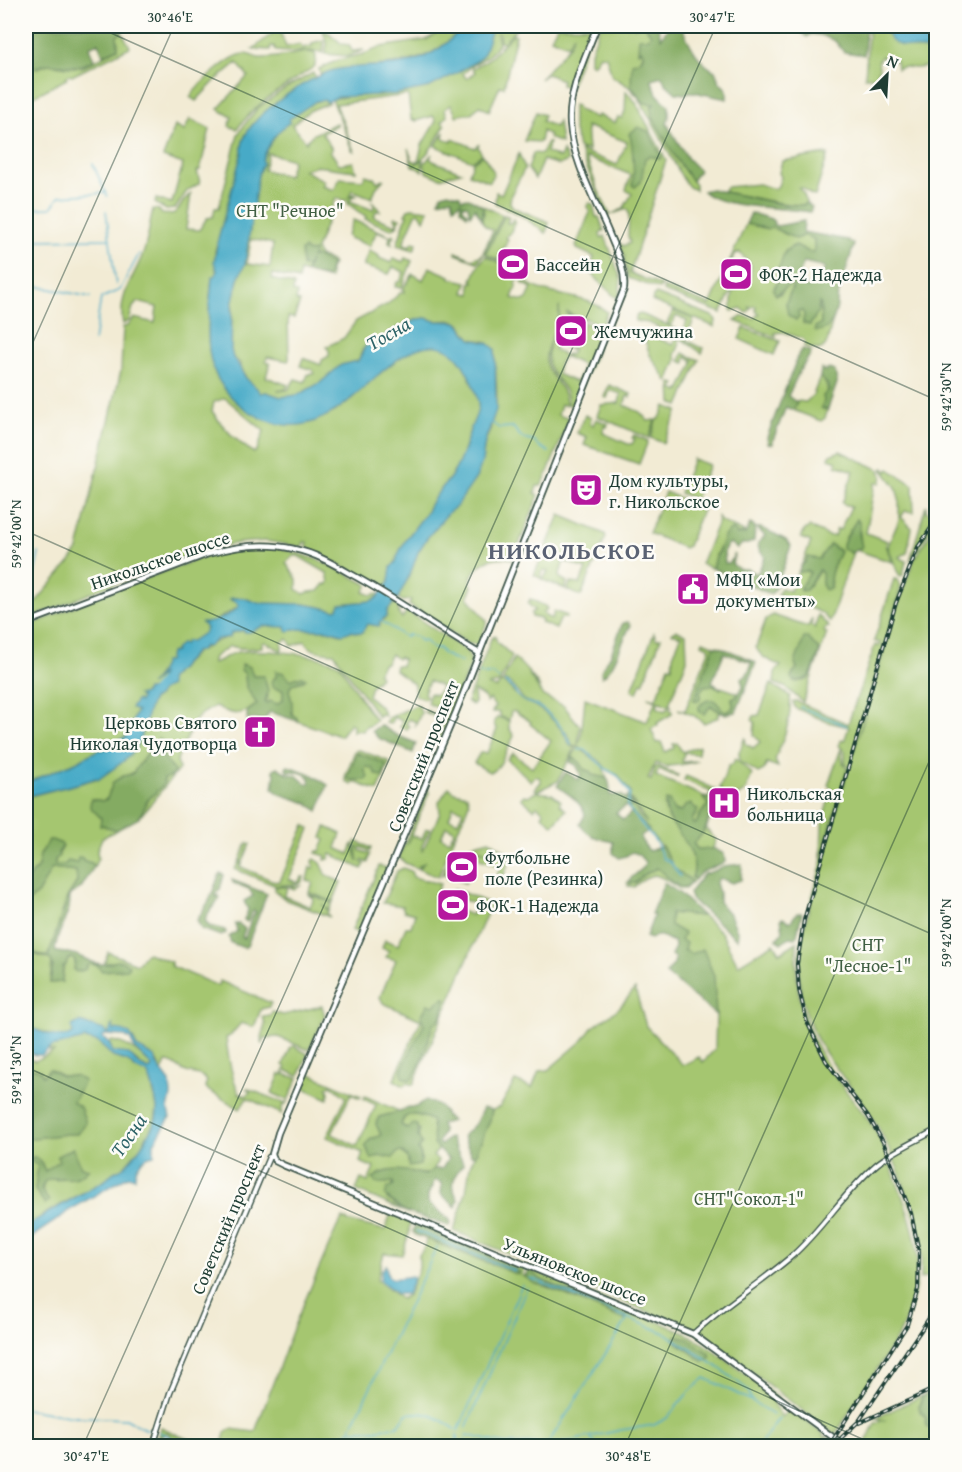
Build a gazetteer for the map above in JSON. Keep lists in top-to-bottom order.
{
  "streets": {
    "main road": ["Никольское шоссе", "Советский проспект", "Ульяновское шоссе"]
  },
  "crossings": [
    ["Никольское шоссе", "Советский проспект"],
    ["Советский проспект", "Ульяновское шоссе"]
  ],
  "districts": ["НИКОЛЬСКОЕ"],
  "water": ["Тосна"],
  "parks": ["СНТ \"Речное\"", "СНТ \"Лесное-1\"", "СНТ\"Сокол-1\""],
  "places": {
    "sports": [
      "Бассейн",
      "ФОК-2 Надежда",
      "Жемчужина",
      "Футбольне поле (Резинка)",
      "ФОК-1 Надежда"
    ],
    "theatre": ["Дом культуры, г. Никольское"],
    "public building": ["МФЦ «Мои документы»"],
    "church": ["Церковь Святого Николая Чудотворца"],
    "hospital": ["Никольская больница"]
  },
  "north": "top right",
  "coordinates": [
    "30°46'E",
    "30°47'E",
    "59°42'30\"N",
    "59°42'00\"N",
    "59°41'30\"N",
    "30°48'E"
  ]
}
